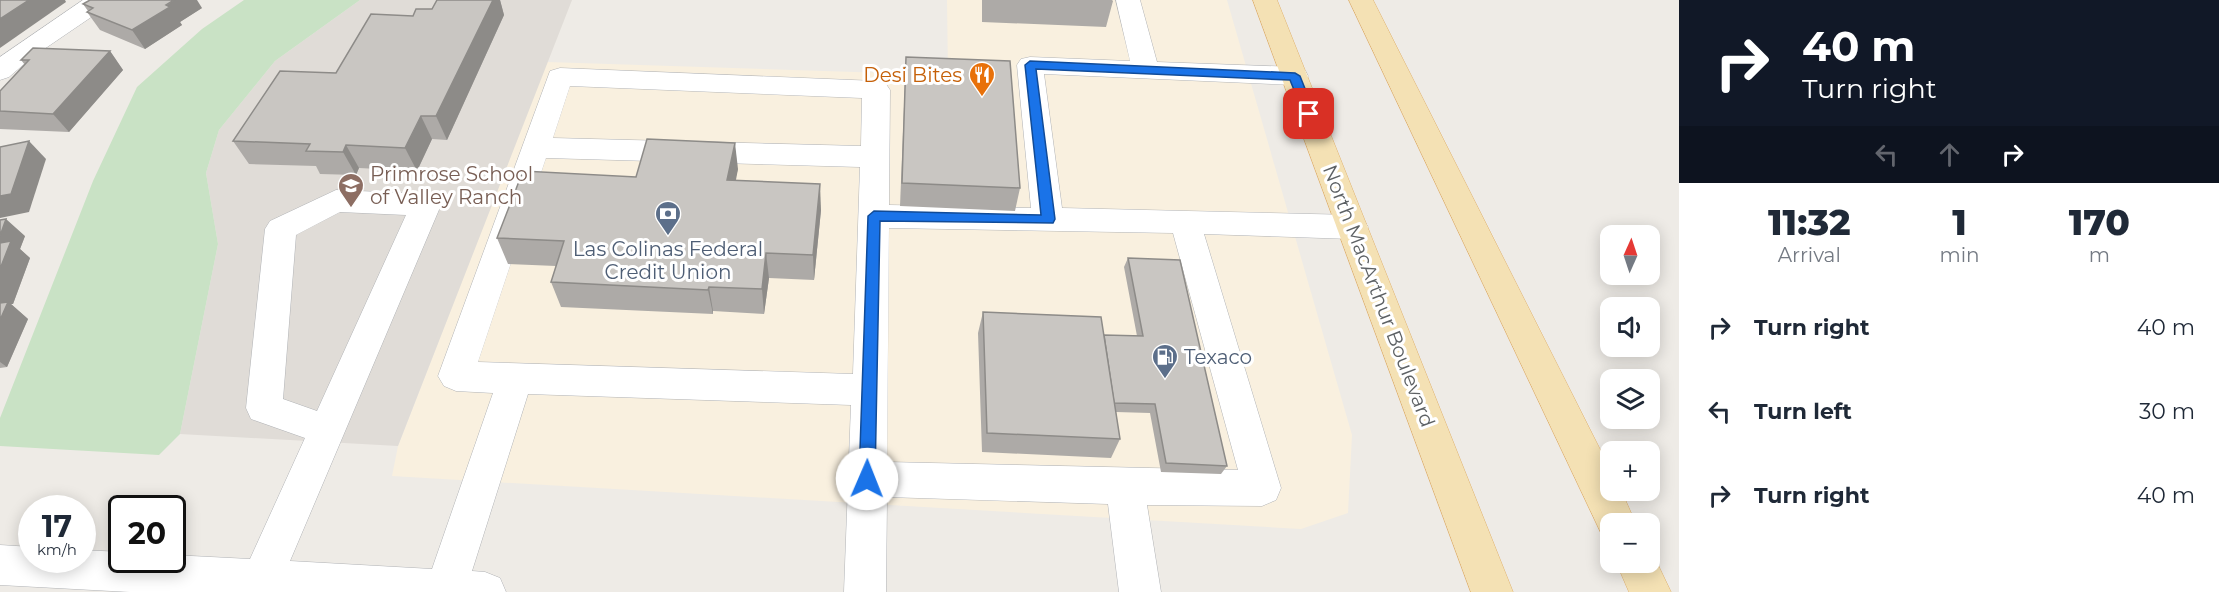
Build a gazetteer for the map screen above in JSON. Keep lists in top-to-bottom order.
{
  "streets": {
    "main road": ["North MacArthur Boulevard"]
  },
  "places": {
    "restaurant": ["Desi Bites"],
    "school or university": ["Primrose School of Valley Ranch"],
    "bank": ["Las Colinas Federal Credit Union"],
    "fuel station": ["Texaco"]
  },
  "north": "top",
  "page": {
    "turn": ["40 m", "Turn right"],
    "eta": [
      "11:32",
      "Arrival",
      "1",
      "min",
      "170",
      "m"
    ],
    "map_buttons": ["+", "−"],
    "list": [
      {
        "name": "Turn right",
        "value": "40 m"
      },
      {
        "name": "Turn left",
        "value": "30 m"
      },
      {
        "name": "Turn right",
        "value": "40 m"
      }
    ],
    "speed": "17 km/h",
    "limit": "20"
  }
}
